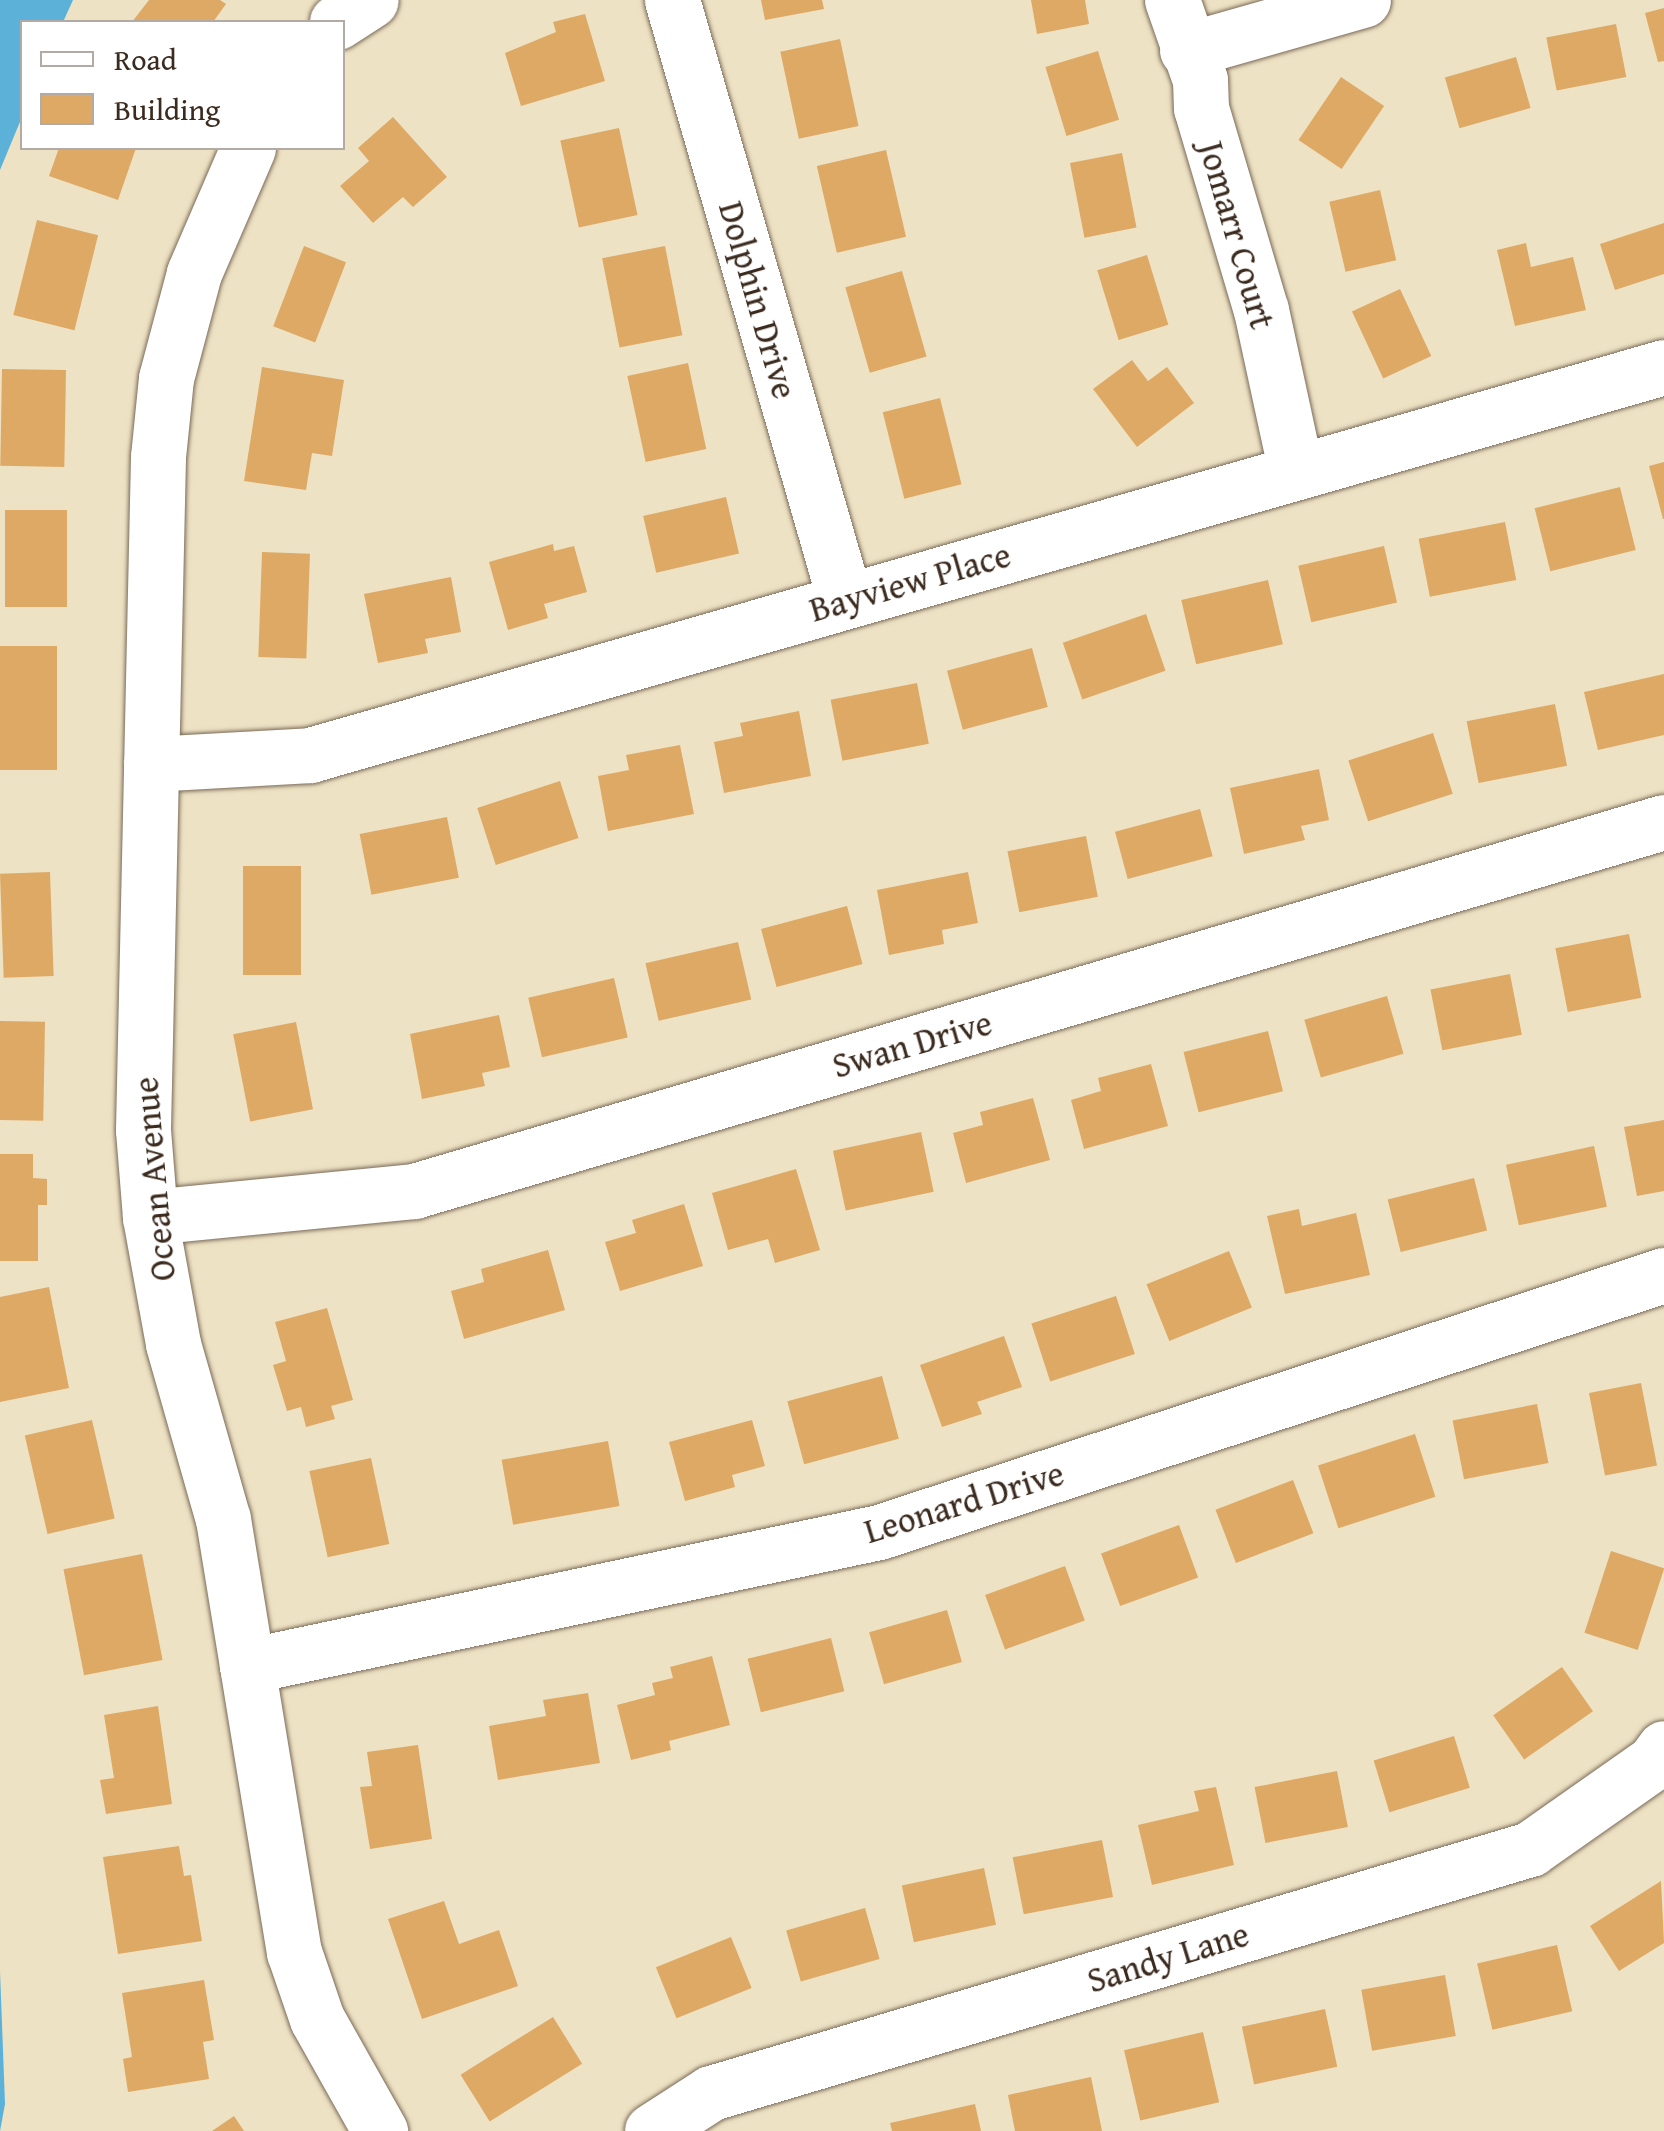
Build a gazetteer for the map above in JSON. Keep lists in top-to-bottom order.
{
  "streets": {
    "street": [
      "Jomarr Court",
      "Dolphin Drive",
      "Bayview Place",
      "Swan Drive",
      "Ocean Avenue",
      "Leonard Drive",
      "Sandy Lane"
    ]
  },
  "crossings": [
    ["Jomarr Court", "Bayview Place"],
    ["Dolphin Drive", "Bayview Place"],
    ["Bayview Place", "Ocean Avenue"],
    ["Swan Drive", "Ocean Avenue"],
    ["Ocean Avenue", "Leonard Drive"]
  ],
  "legend": ["Road", "Building"]
}
